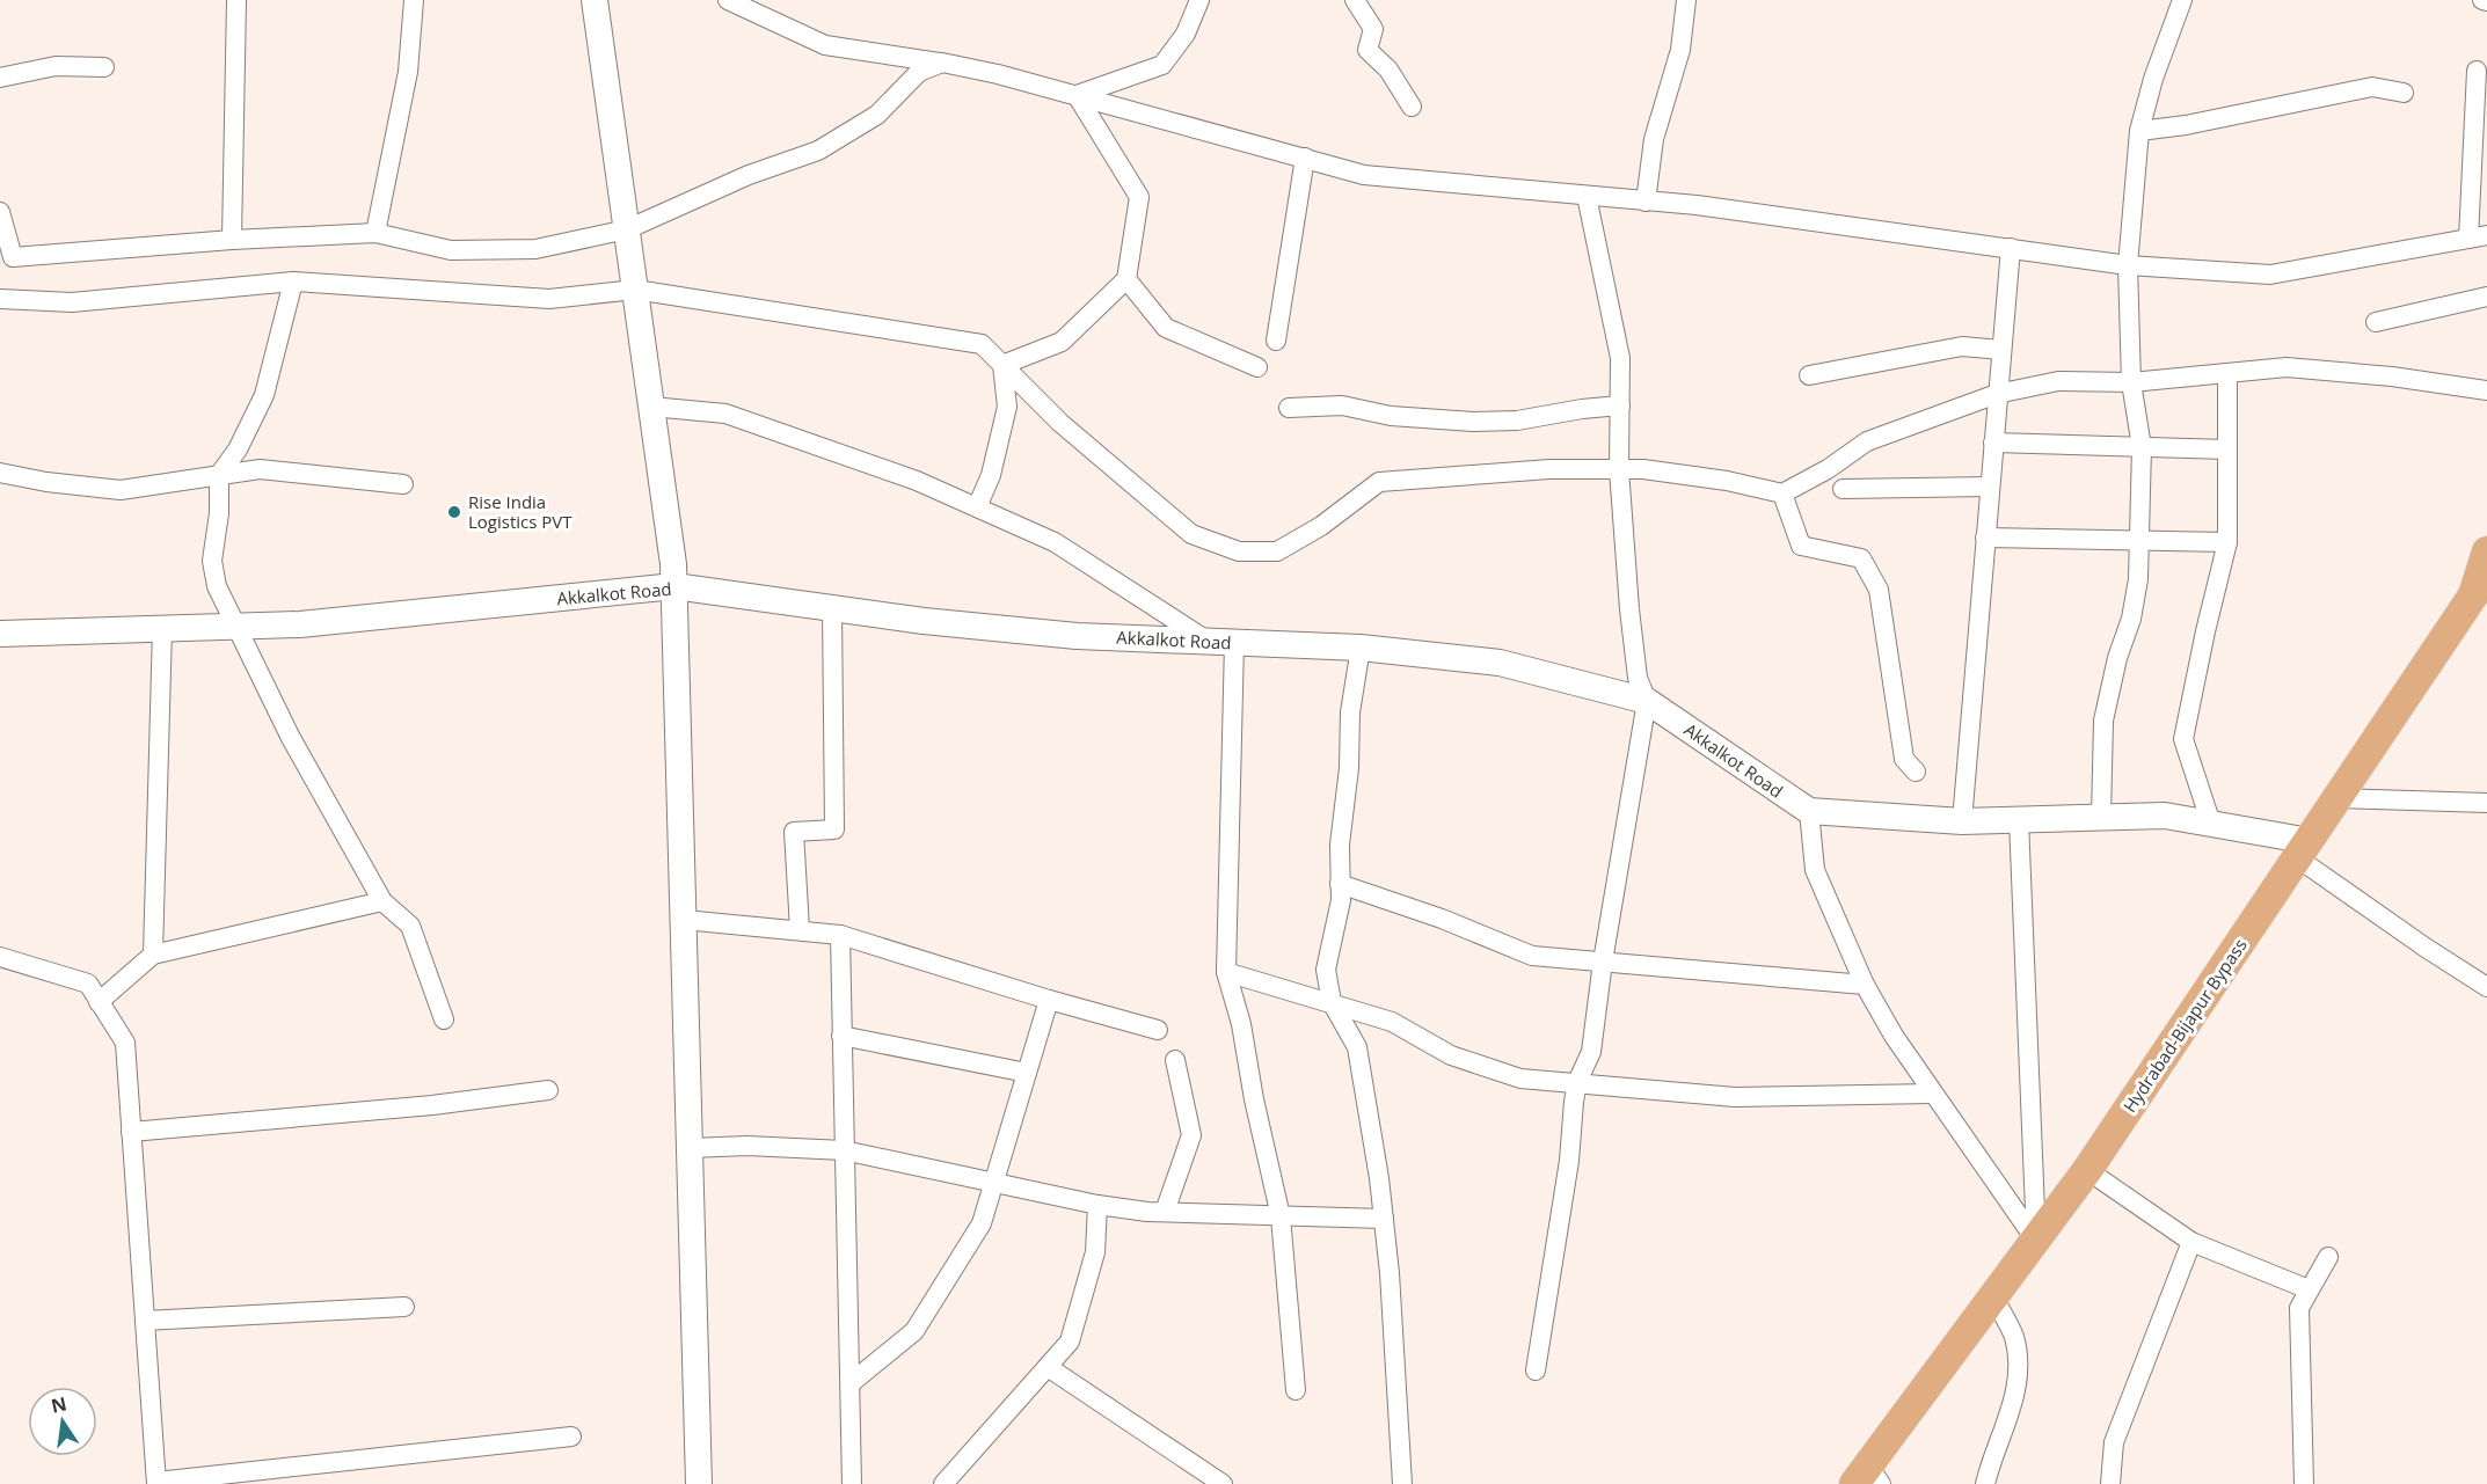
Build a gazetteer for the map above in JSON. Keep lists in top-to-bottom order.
{
  "streets": {
    "main road": ["Hydrabad-Bijapur Bypass"],
    "street": ["Akkalkot Road"]
  },
  "places": ["Rise India Logistics PVT"],
  "north": "top"
}
